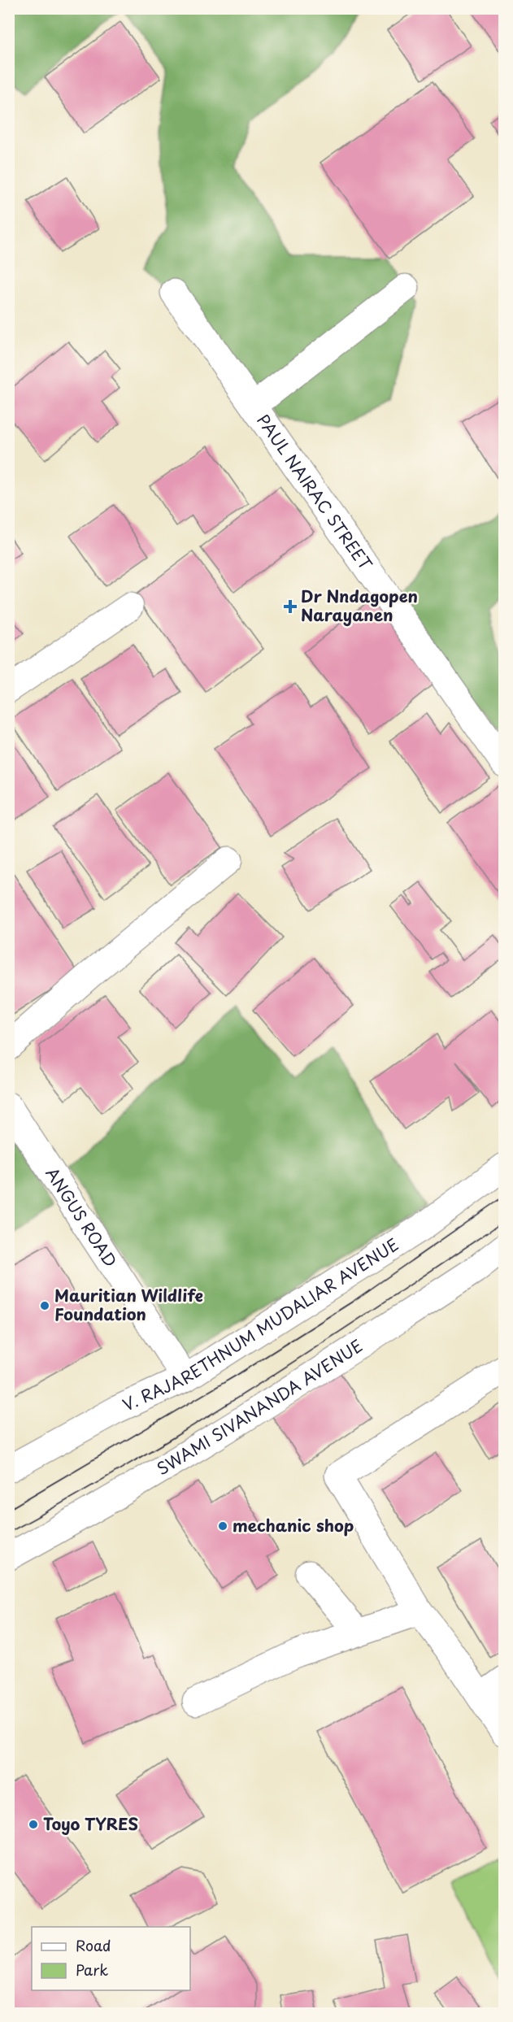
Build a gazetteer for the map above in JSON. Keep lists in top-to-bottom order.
{
  "streets": {
    "street": [
      "PAUL NAIRAC STREET",
      "ANGUS ROAD",
      "V. RAJARETHNUM MUDALIAR AVENUE",
      "SWAMI SIVANANDA AVENUE"
    ]
  },
  "crossings": [
    ["ANGUS ROAD", "V. RAJARETHNUM MUDALIAR AVENUE"]
  ],
  "places": {
    "health": ["Dr Nndagopen Narayanen"],
    "other": ["Mauritian Wildlife Foundation", "mechanic shop", "Toyo TYRES"]
  },
  "legend": ["Road", "Park"]
}
